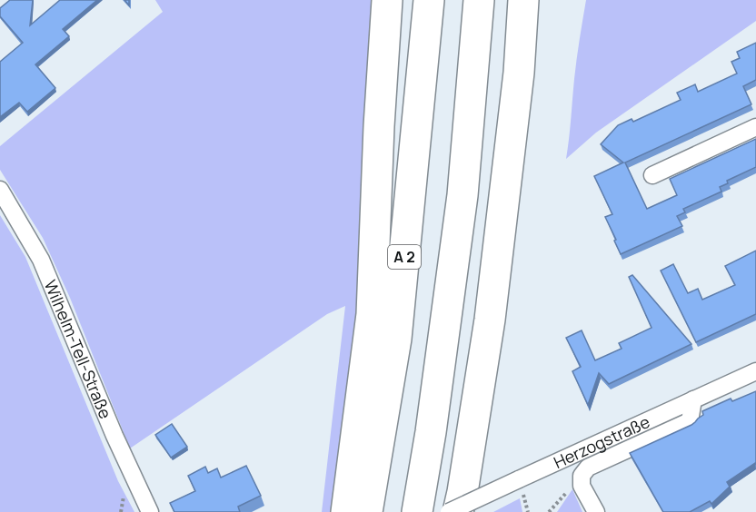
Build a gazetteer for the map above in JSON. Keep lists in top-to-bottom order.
{
  "streets": {
    "highway": ["A 2"],
    "street": ["Wilhelm-Tell-Straße", "Herzogstraße"]
  }
}
